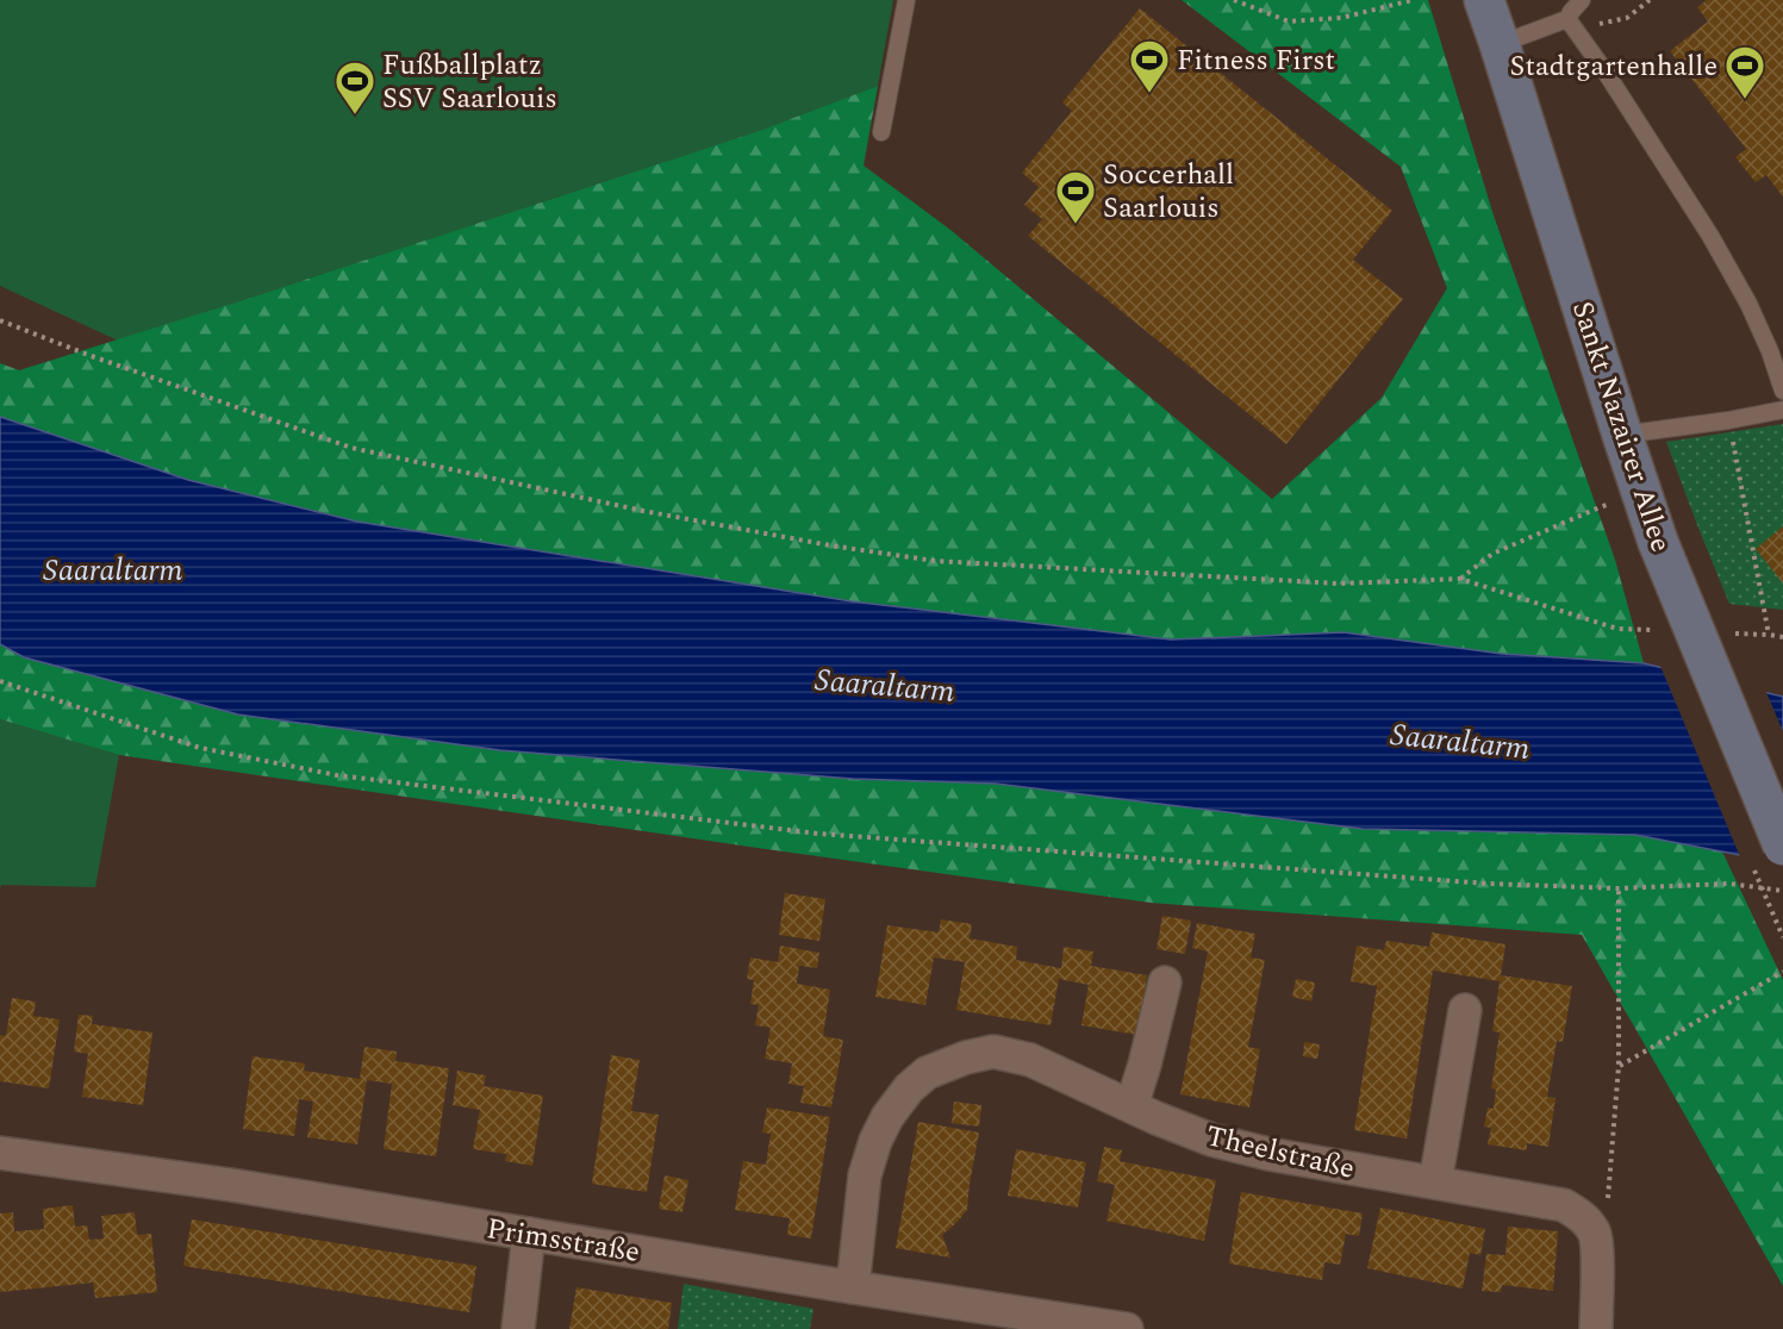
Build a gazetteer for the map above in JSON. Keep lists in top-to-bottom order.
{
  "streets": {
    "street": ["Sankt Nazairer Allee", "Theelstraße", "Primsstraße"]
  },
  "crossings": [
    ["Theelstraße", "Primsstraße"]
  ],
  "water": ["Saaraltarm"],
  "places": {
    "sports": [
      "Fitness First",
      "Stadtgartenhalle",
      "Fußballplatz SSV Saarlouis",
      "Soccerhall Saarlouis"
    ]
  }
}
